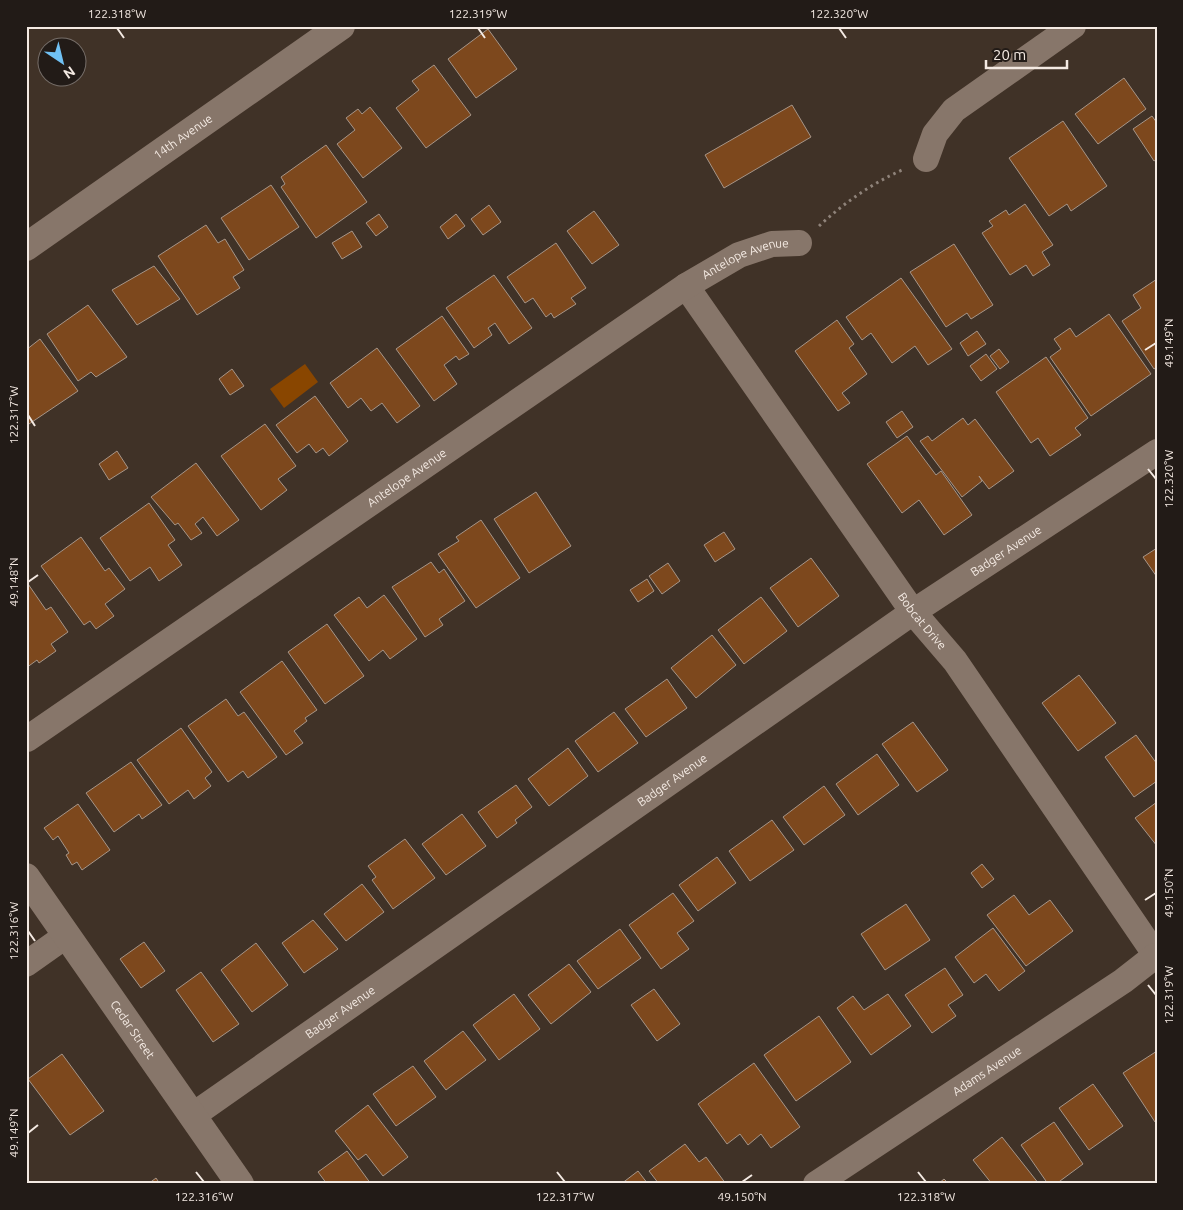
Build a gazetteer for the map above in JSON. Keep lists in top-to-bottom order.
{
  "streets": {
    "street": [
      "14th Avenue",
      "Antelope Avenue",
      "Badger Avenue",
      "Bobcat Drive",
      "Cedar Street",
      "Adams Avenue"
    ]
  },
  "crossings": [
    ["Antelope Avenue", "Bobcat Drive"],
    ["Badger Avenue", "Bobcat Drive"],
    ["Badger Avenue", "Cedar Street"],
    ["Bobcat Drive", "Adams Avenue"]
  ],
  "scale_bar": "20 m",
  "north": "bottom right",
  "coordinates": [
    "122.318°W",
    "122.319°W",
    "122.320°W",
    "49.149°N",
    "122.317°W",
    "49.148°N",
    "49.150°N",
    "122.316°W"
  ]
}
